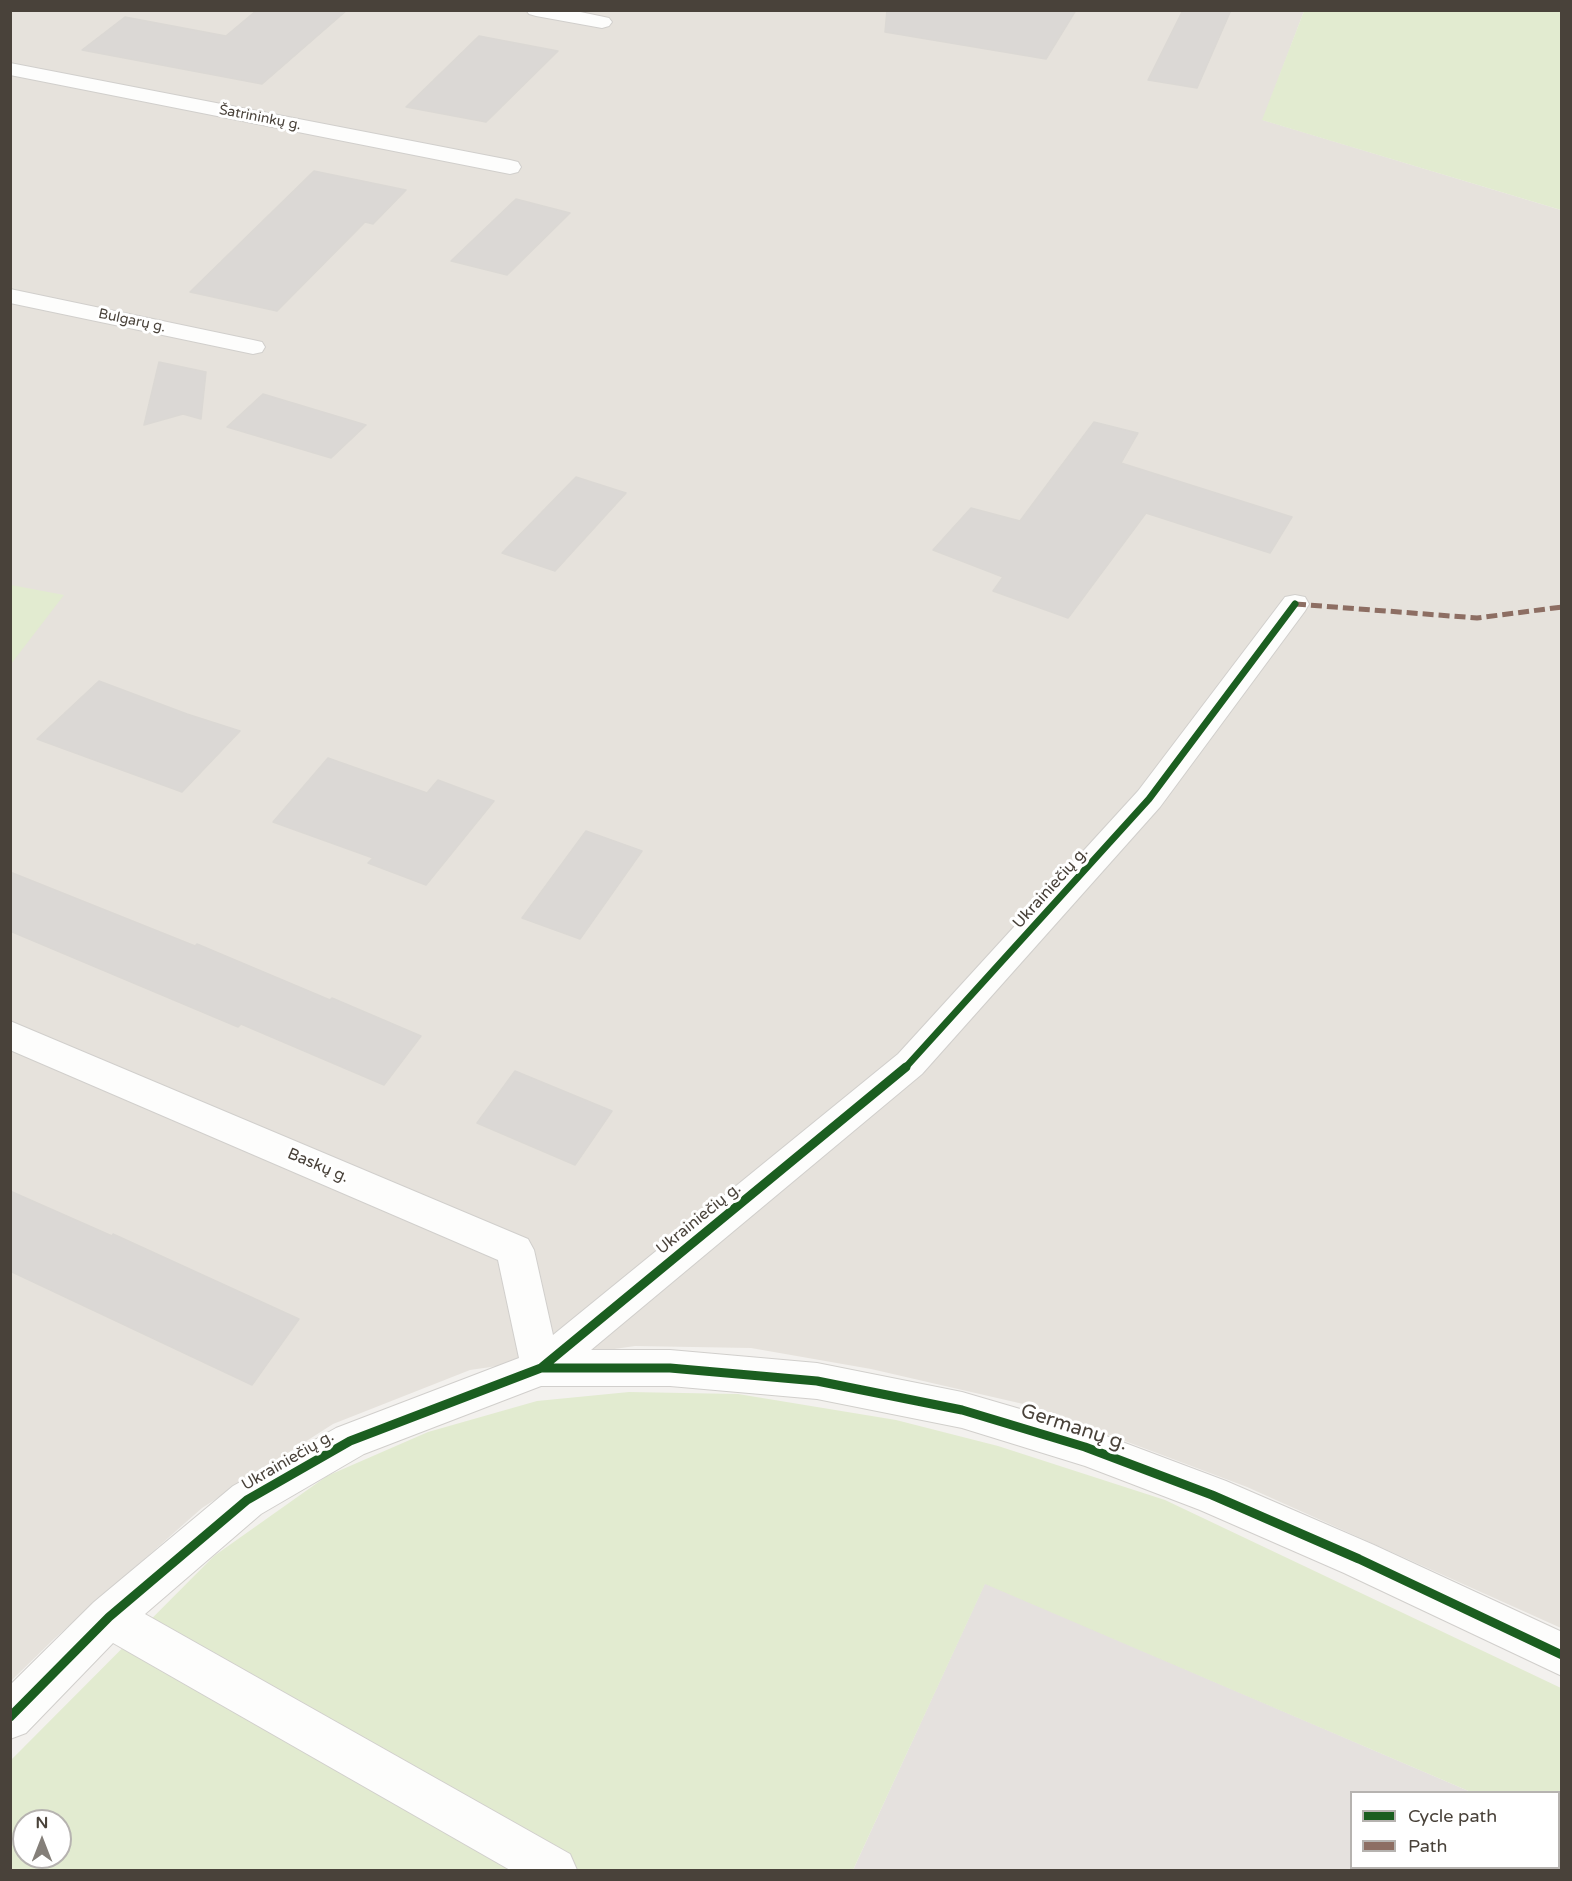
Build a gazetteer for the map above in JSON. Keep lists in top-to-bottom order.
{
  "streets": {
    "street": [
      "Šatrininkų g.",
      "Bulgarų g.",
      "Ukrainiečių g.",
      "Baskų g.",
      "Germanų g."
    ]
  },
  "crossings": [
    ["Ukrainiečių g.", "Baskų g."],
    ["Ukrainiečių g.", "Germanų g."],
    ["Baskų g.", "Germanų g."]
  ],
  "legend": ["Cycle path", "Path"],
  "north": "top"
}
